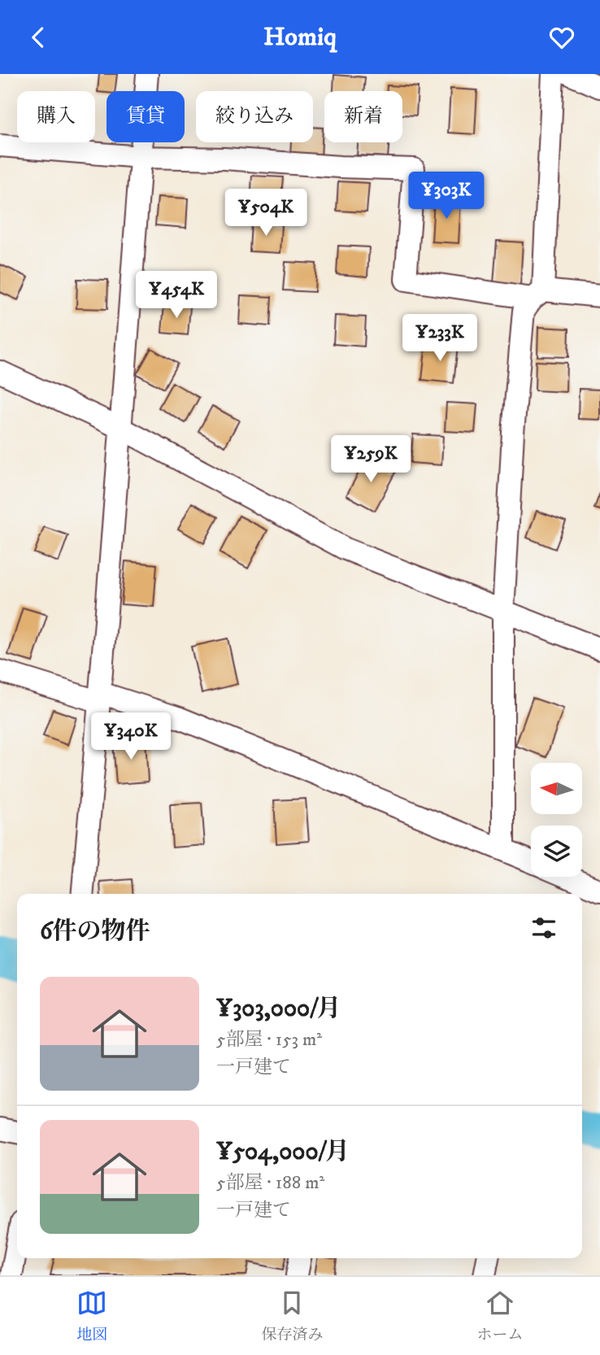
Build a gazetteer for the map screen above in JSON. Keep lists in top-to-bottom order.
{
  "north": "left",
  "page": {
    "header": "Homiq",
    "chip": [
      "購入",
      "賃貸",
      "絞り込み",
      "新着"
    ],
    "price": [
      "¥303K",
      "¥504K",
      "¥454K",
      "¥233K",
      "¥259K",
      "¥340K"
    ],
    "heading": "6件の物件",
    "list": [
      {
        "name": "¥303,000/月",
        "note": "5部屋 · 153 m² · 一戸建て"
      },
      {
        "name": "¥504,000/月",
        "note": "5部屋 · 188 m² · 一戸建て"
      }
    ],
    "tabs": ["地図", "保存済み", "ホーム"]
  }
}
